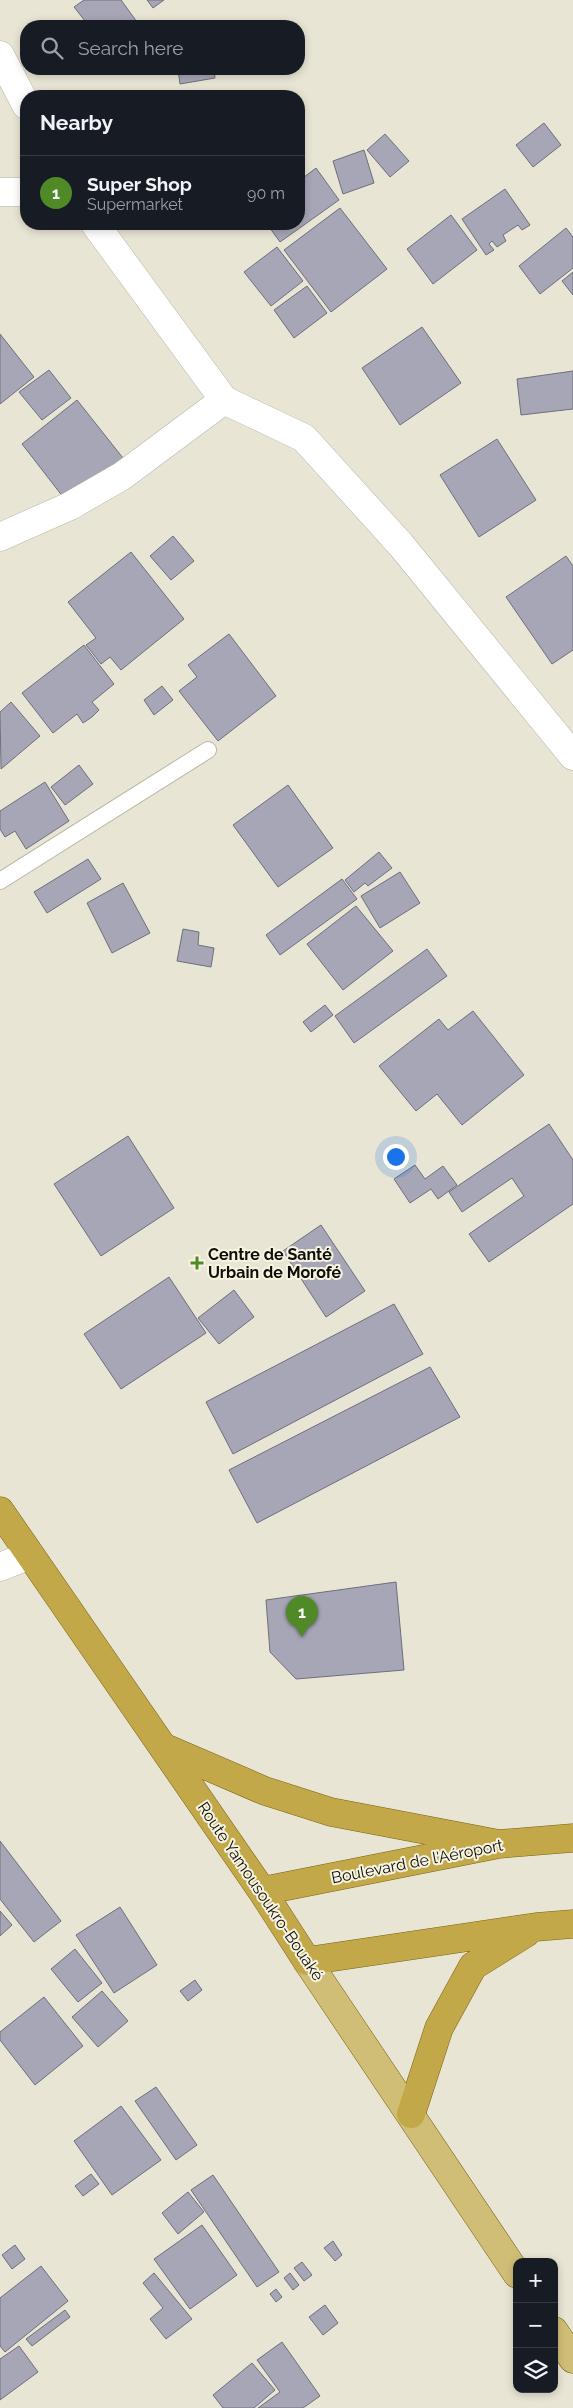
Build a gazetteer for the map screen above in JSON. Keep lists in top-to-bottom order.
{
  "streets": {
    "highway": ["Boulevard de l'Aéroport", "Route Yamousoukro-Bouaké"]
  },
  "crossings": [
    ["Boulevard de l'Aéroport", "Route Yamousoukro-Bouaké"]
  ],
  "places": {
    "health": ["Centre de Santé Urbain de Morofé"]
  },
  "page": {
    "search": "Search here",
    "heading": "Nearby",
    "list": [
      {
        "mark": "1",
        "name": "Super Shop",
        "note": "Supermarket",
        "value": "90 m"
      }
    ],
    "pins": "1",
    "map_buttons": ["+", "−"]
  }
}
